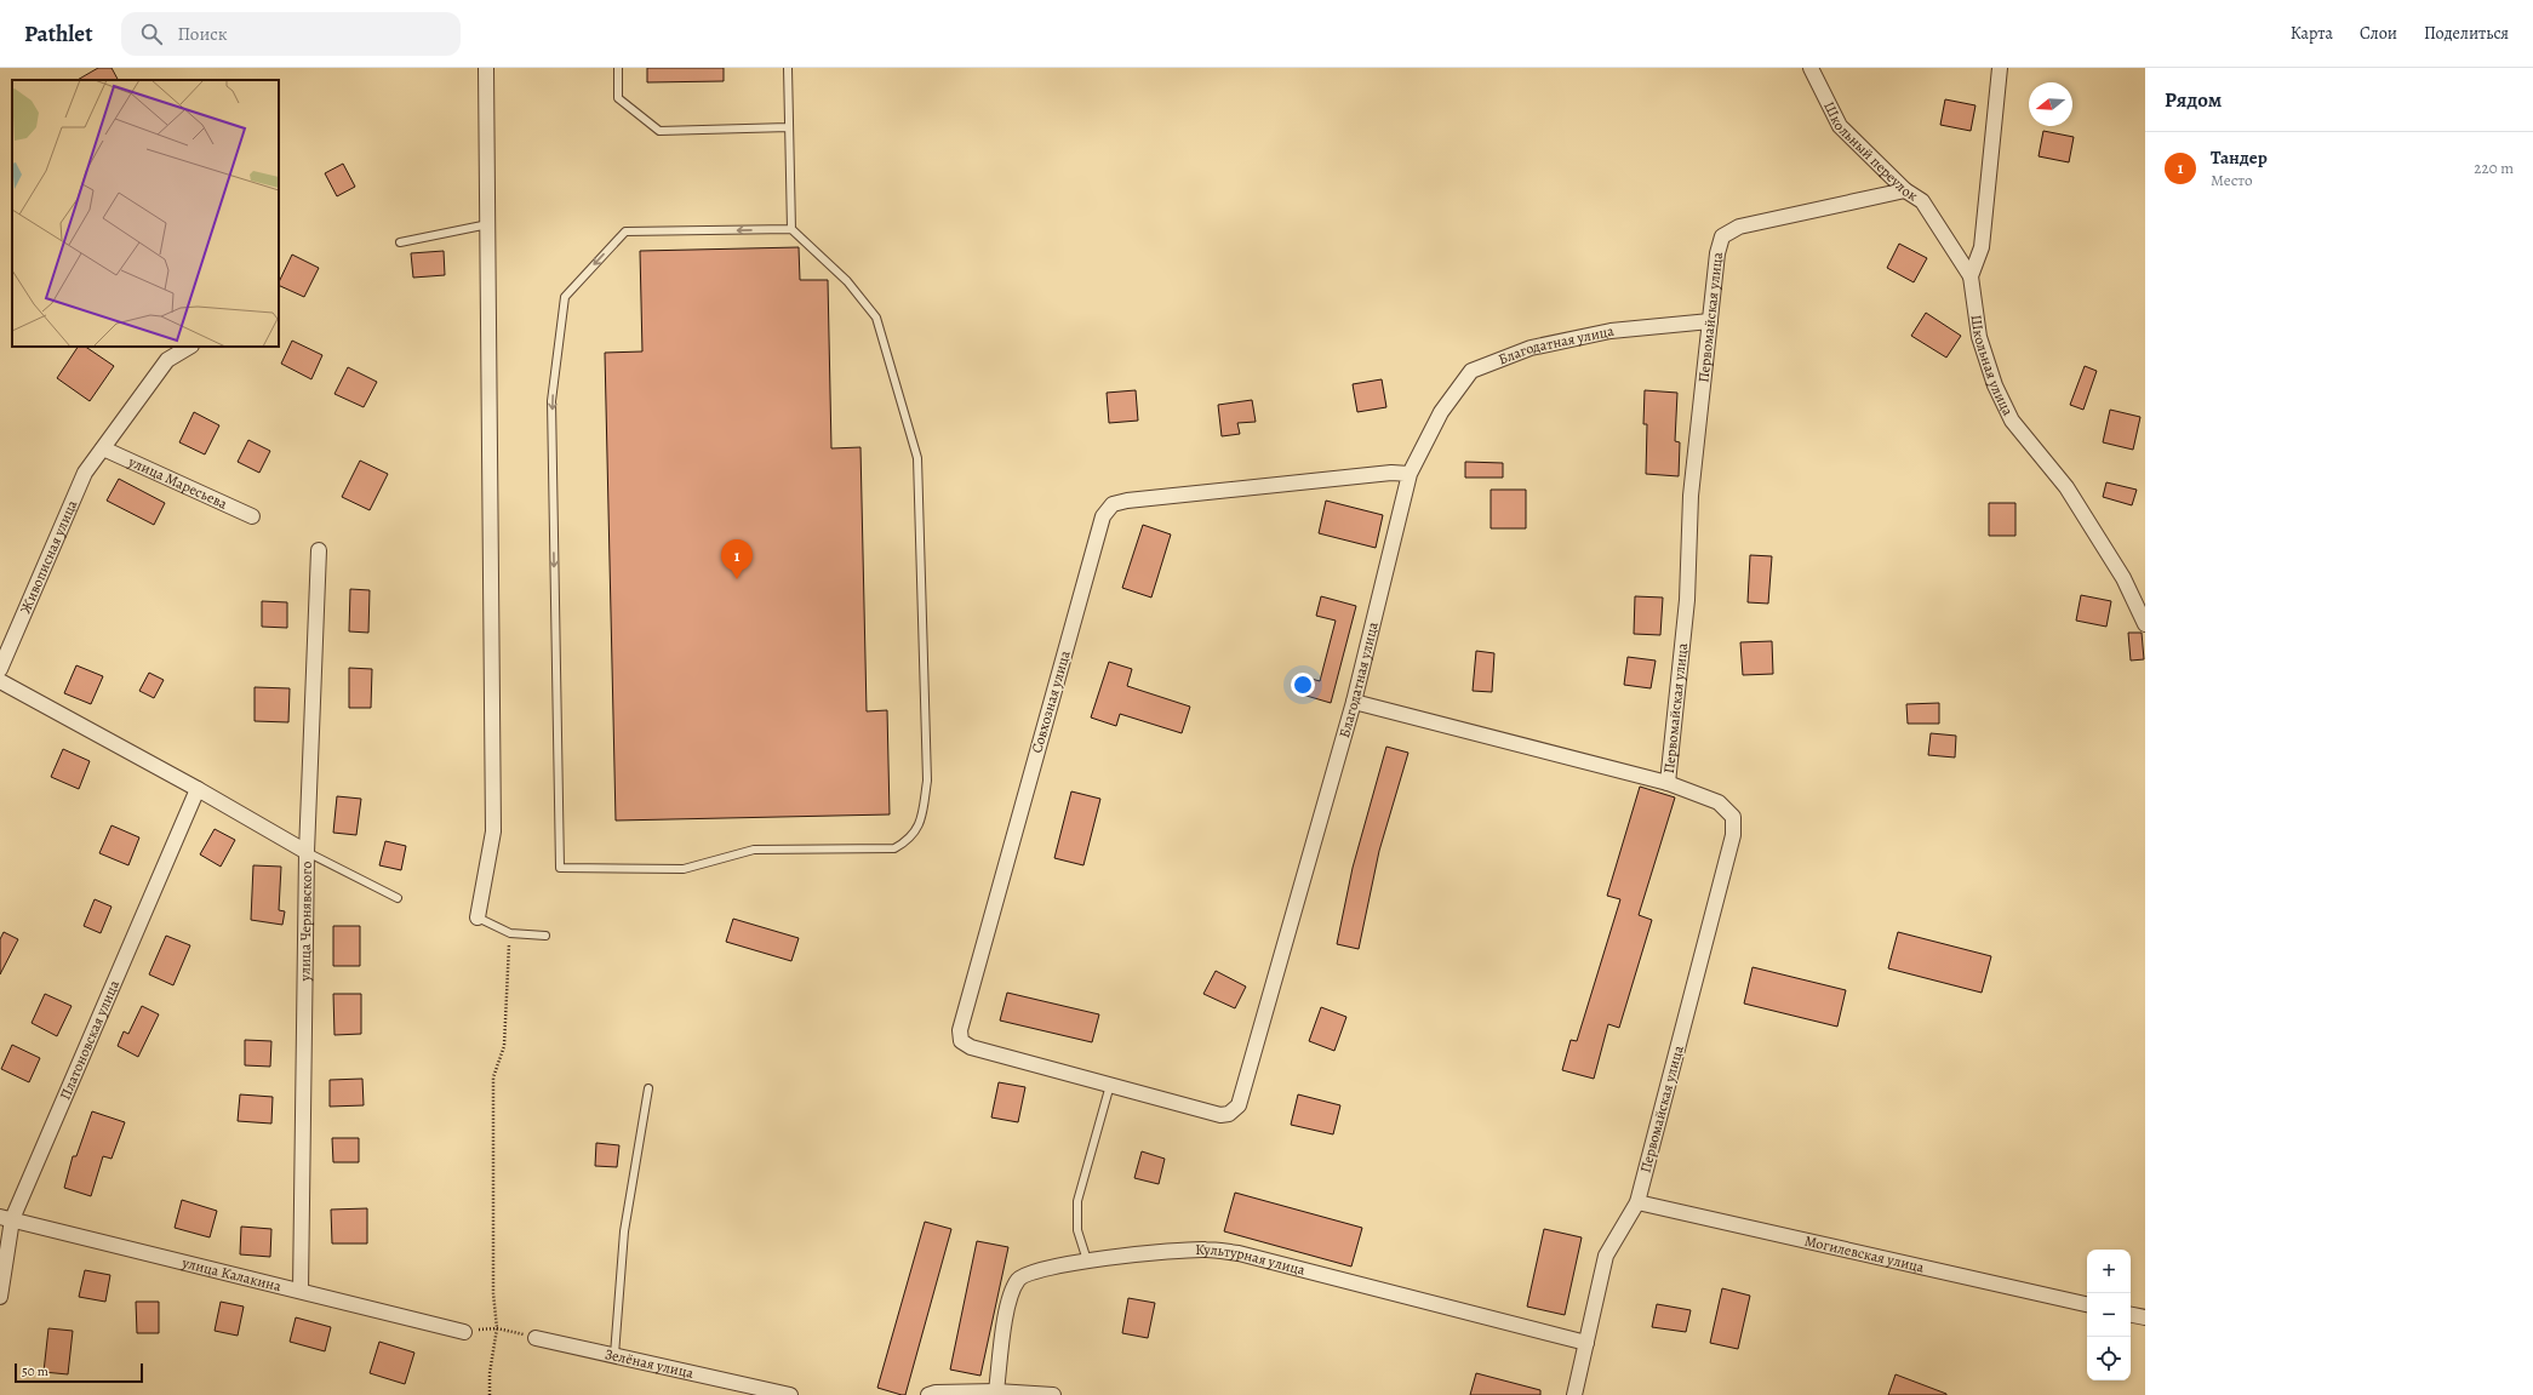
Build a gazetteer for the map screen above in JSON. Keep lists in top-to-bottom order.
{
  "streets": {
    "street": [
      "Школьный переулок",
      "Первомайская улица",
      "Благодатная улица",
      "Школьная улица",
      "улица Маресьева",
      "Живописная улица",
      "Совхозная улица",
      "улица Чернявского",
      "Платоновская улица",
      "Могилевская улица",
      "Культурная улица",
      "улица Калакина",
      "Зелёная улица"
    ]
  },
  "crossings": [
    ["Школьный переулок", "Первомайская улица"],
    ["Школьный переулок", "Школьная улица"],
    ["Первомайская улица", "Благодатная улица"],
    ["Первомайская улица", "Могилевская улица"],
    ["Первомайская улица", "Культурная улица"],
    ["Благодатная улица", "Совхозная улица"],
    ["улица Маресьева", "Живописная улица"],
    ["улица Чернявского", "улица Калакина"],
    ["Платоновская улица", "улица Калакина"]
  ],
  "scale_bar": "50 m",
  "north": "left",
  "page": {
    "header": "Pathlet",
    "search": "Поиск",
    "nav": ["Карта", "Слои", "Поделиться"],
    "heading": "Рядом",
    "list": [
      {
        "mark": "1",
        "name": "Тандер",
        "note": "Место",
        "value": "220 m"
      }
    ],
    "pins": "1",
    "map_buttons": ["+", "−"],
    "scale": "50 m"
  }
}
